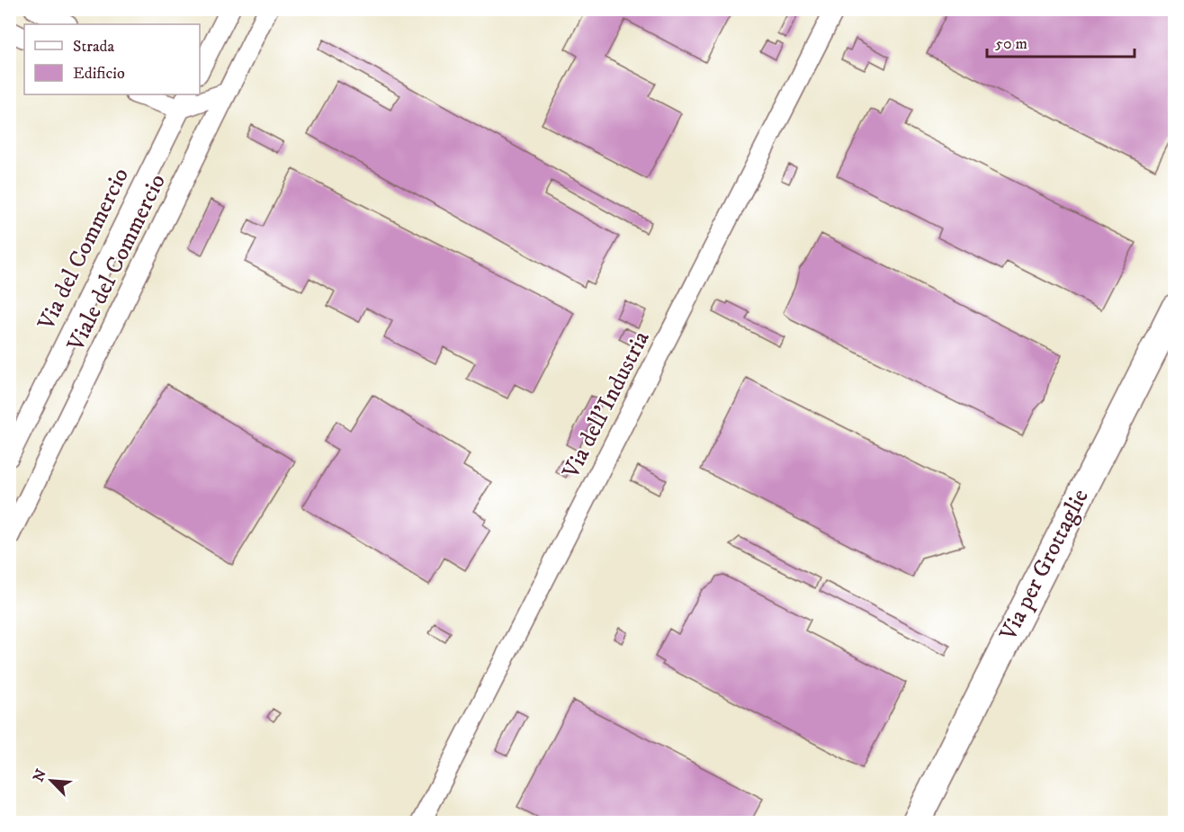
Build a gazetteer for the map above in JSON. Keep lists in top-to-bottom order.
{
  "streets": {
    "street": [
      "Via del Commercio",
      "Viale del Commercio",
      "Via dell'Industria",
      "Via per Grottaglie"
    ]
  },
  "legend": ["Strada", "Edificio"],
  "scale_bar": "50 m",
  "north": "top left"
}
